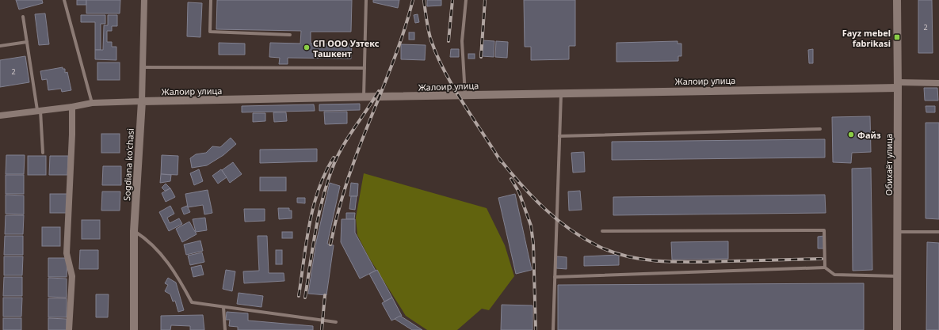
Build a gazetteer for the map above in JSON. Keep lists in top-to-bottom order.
{
  "streets": {
    "street": ["Жалоир улица", "Sogdiana ko'chasi", "Обихаёт улица"]
  },
  "crossings": [
    ["Жалоир улица", "Sogdiana ko'chasi"],
    ["Жалоир улица", "Обихаёт улица"]
  ],
  "places": {
    "transit": ["Fayz mebel fabrikasi"],
    "other": ["СП ООО Узтекс Ташкент", "Файз"]
  },
  "house_numbers": ["2", "2"]
}
